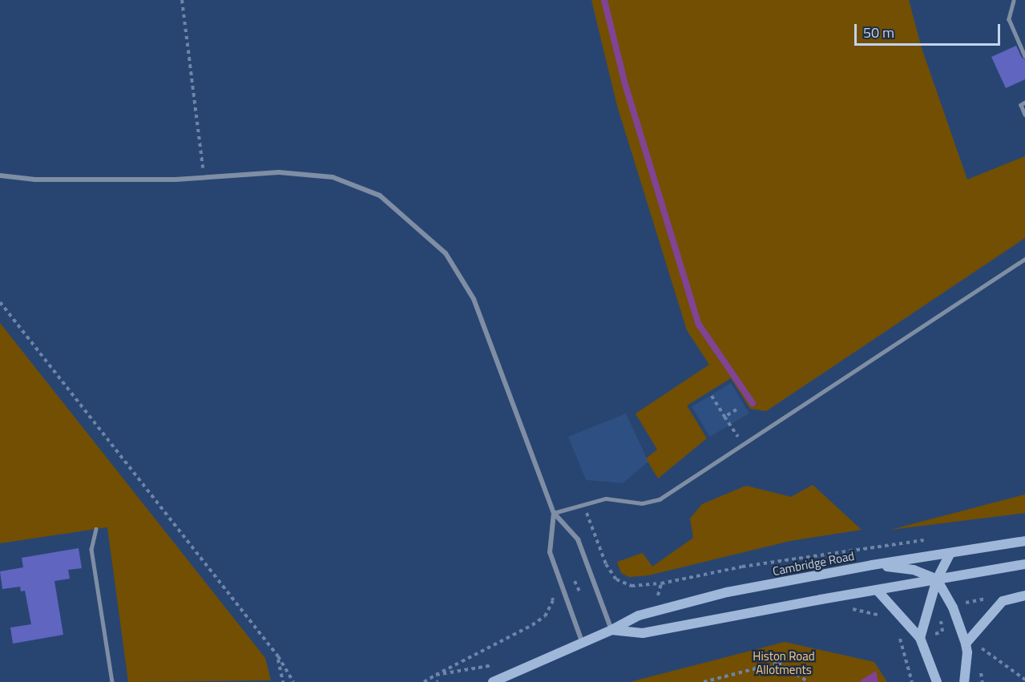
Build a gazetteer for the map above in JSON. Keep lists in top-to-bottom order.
{
  "streets": {
    "main road": ["Cambridge Road"]
  },
  "parks": ["Histon Road Allotments"],
  "scale_bar": "50 m"
}
